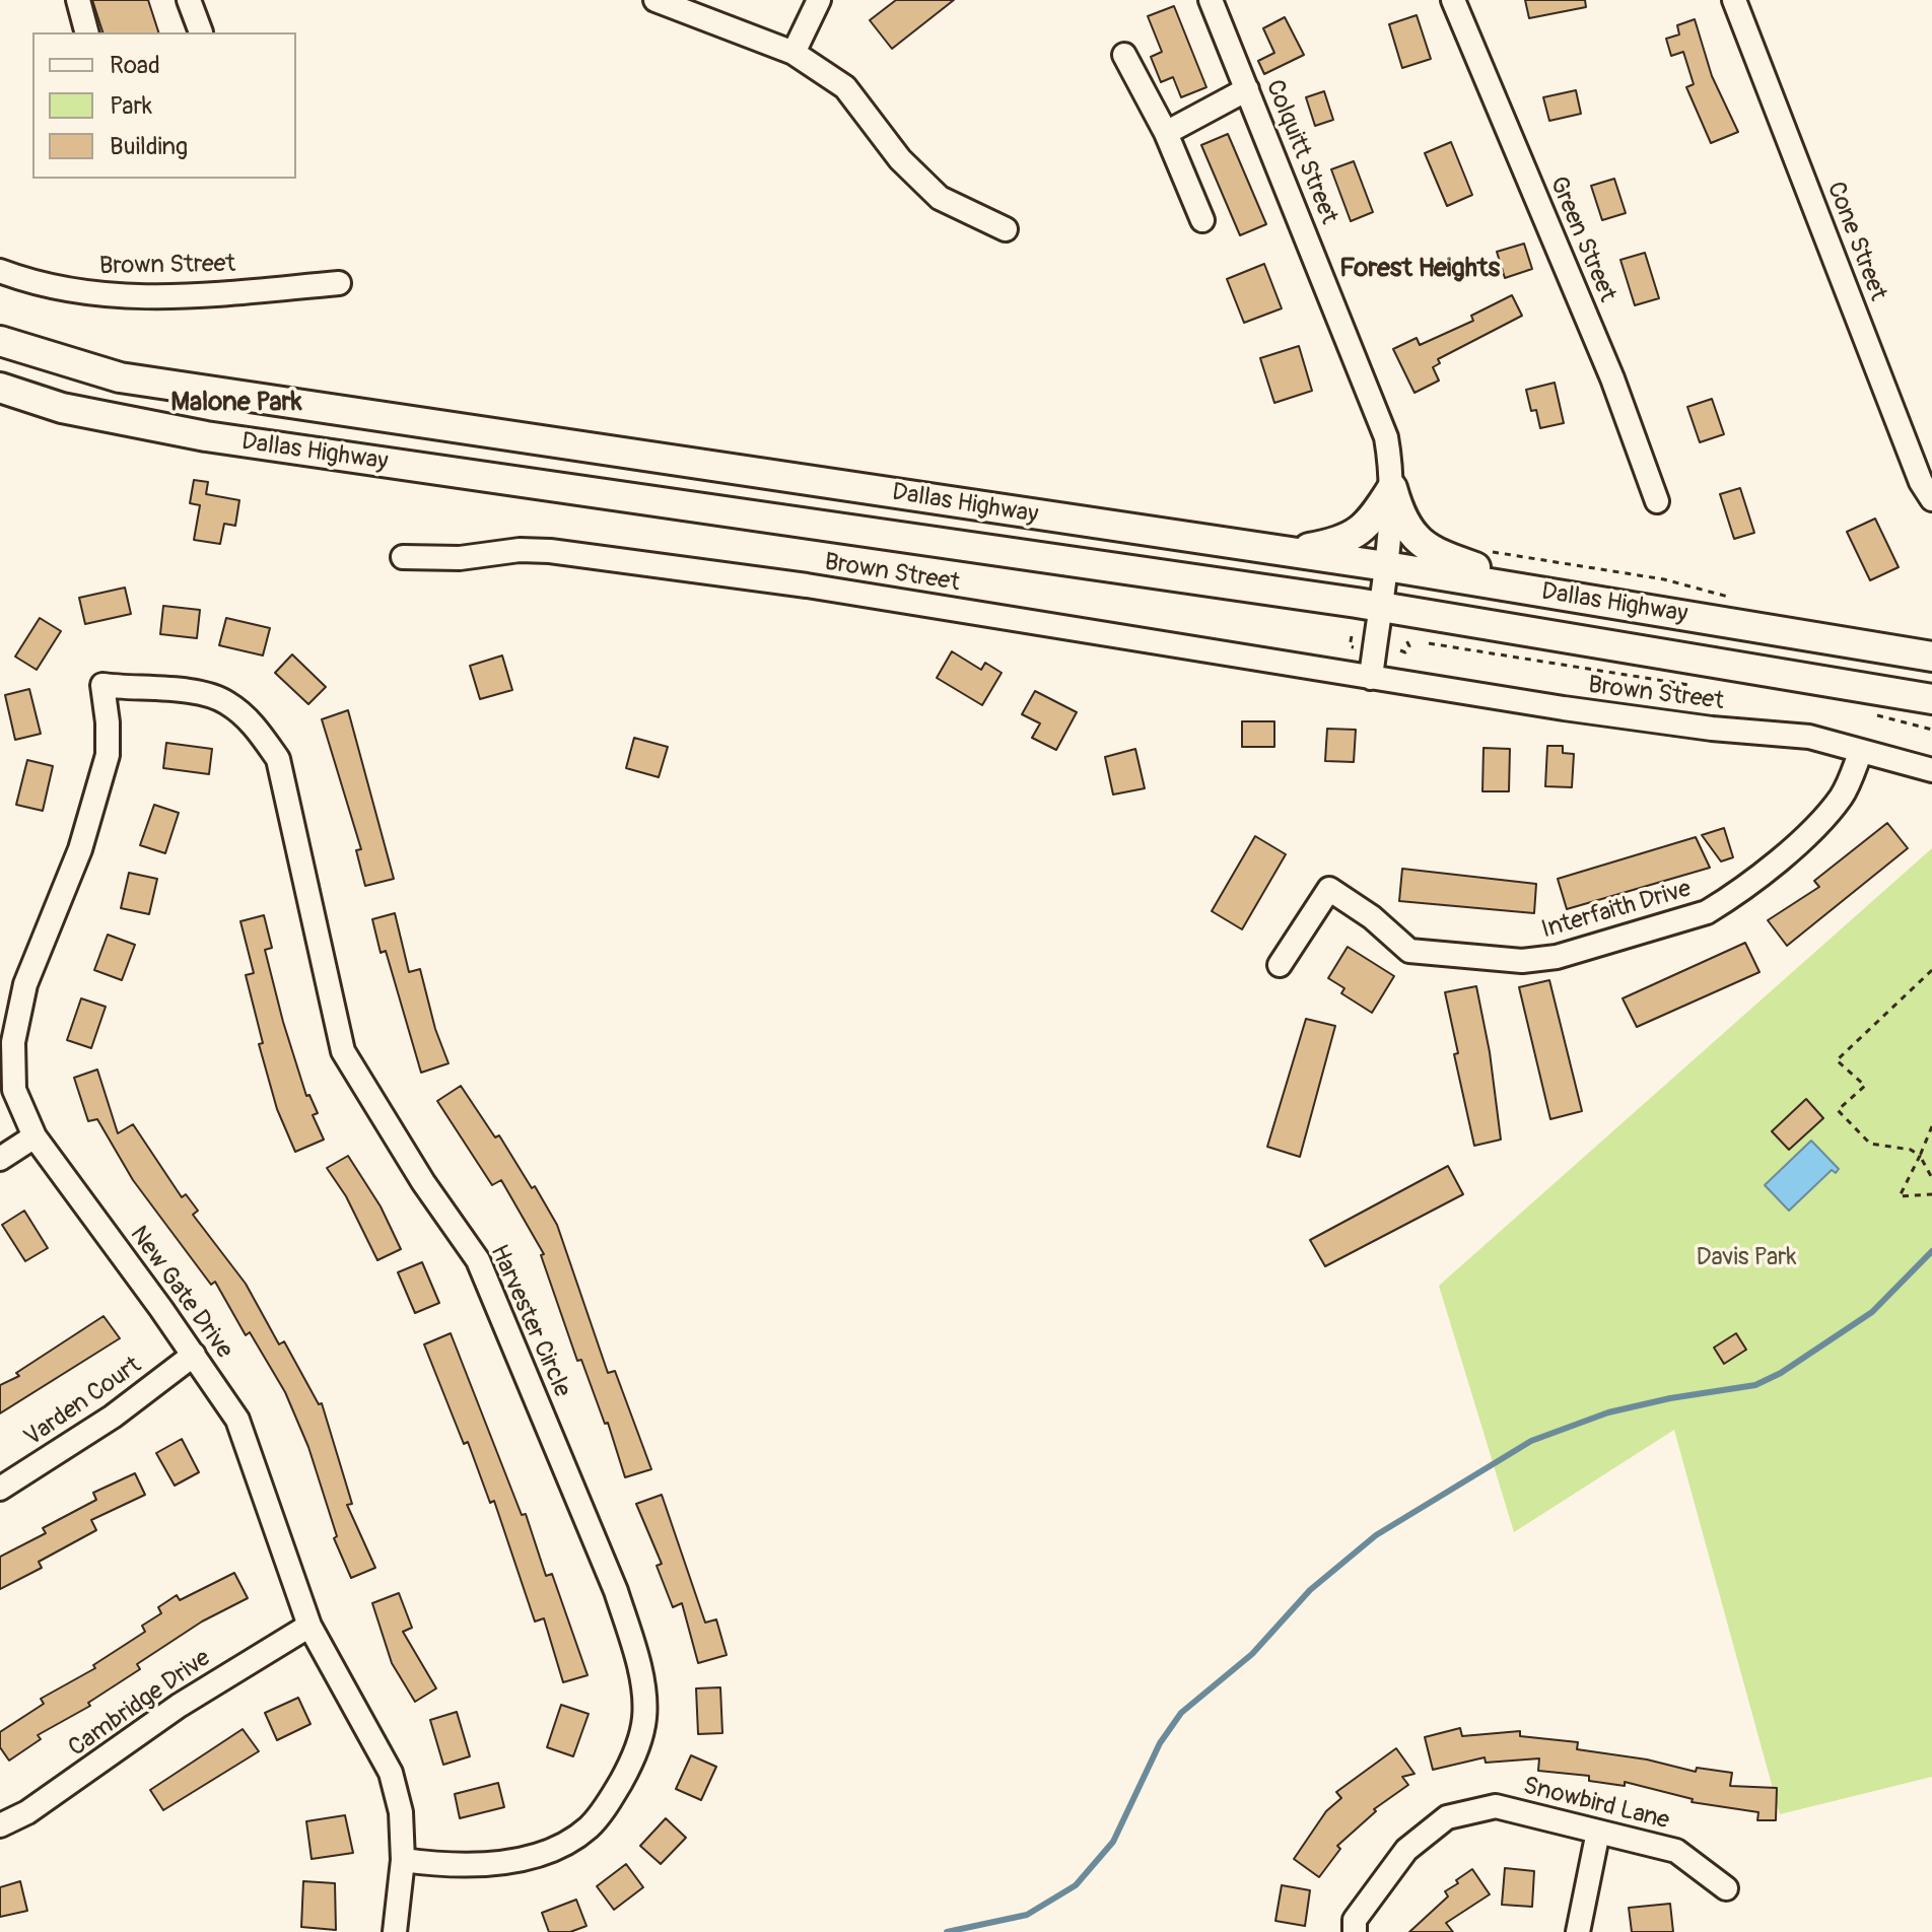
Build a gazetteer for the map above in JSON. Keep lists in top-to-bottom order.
{
  "streets": {
    "main road": ["Dallas Highway"],
    "street": [
      "Colquitt Street",
      "Green Street",
      "Cone Street",
      "Brown Street",
      "Interfaith Drive",
      "New Gate Drive",
      "Harvester Circle",
      "Varden Court",
      "Cambridge Drive",
      "Snowbird Lane"
    ]
  },
  "crossings": [
    ["Colquitt Street", "Dallas Highway"],
    ["Brown Street", "Interfaith Drive"],
    ["New Gate Drive", "Harvester Circle"],
    ["New Gate Drive", "Varden Court"],
    ["New Gate Drive", "Cambridge Drive"]
  ],
  "districts": ["Forest Heights", "Malone Park"],
  "parks": ["Davis Park"],
  "legend": ["Road", "Park", "Building"]
}
